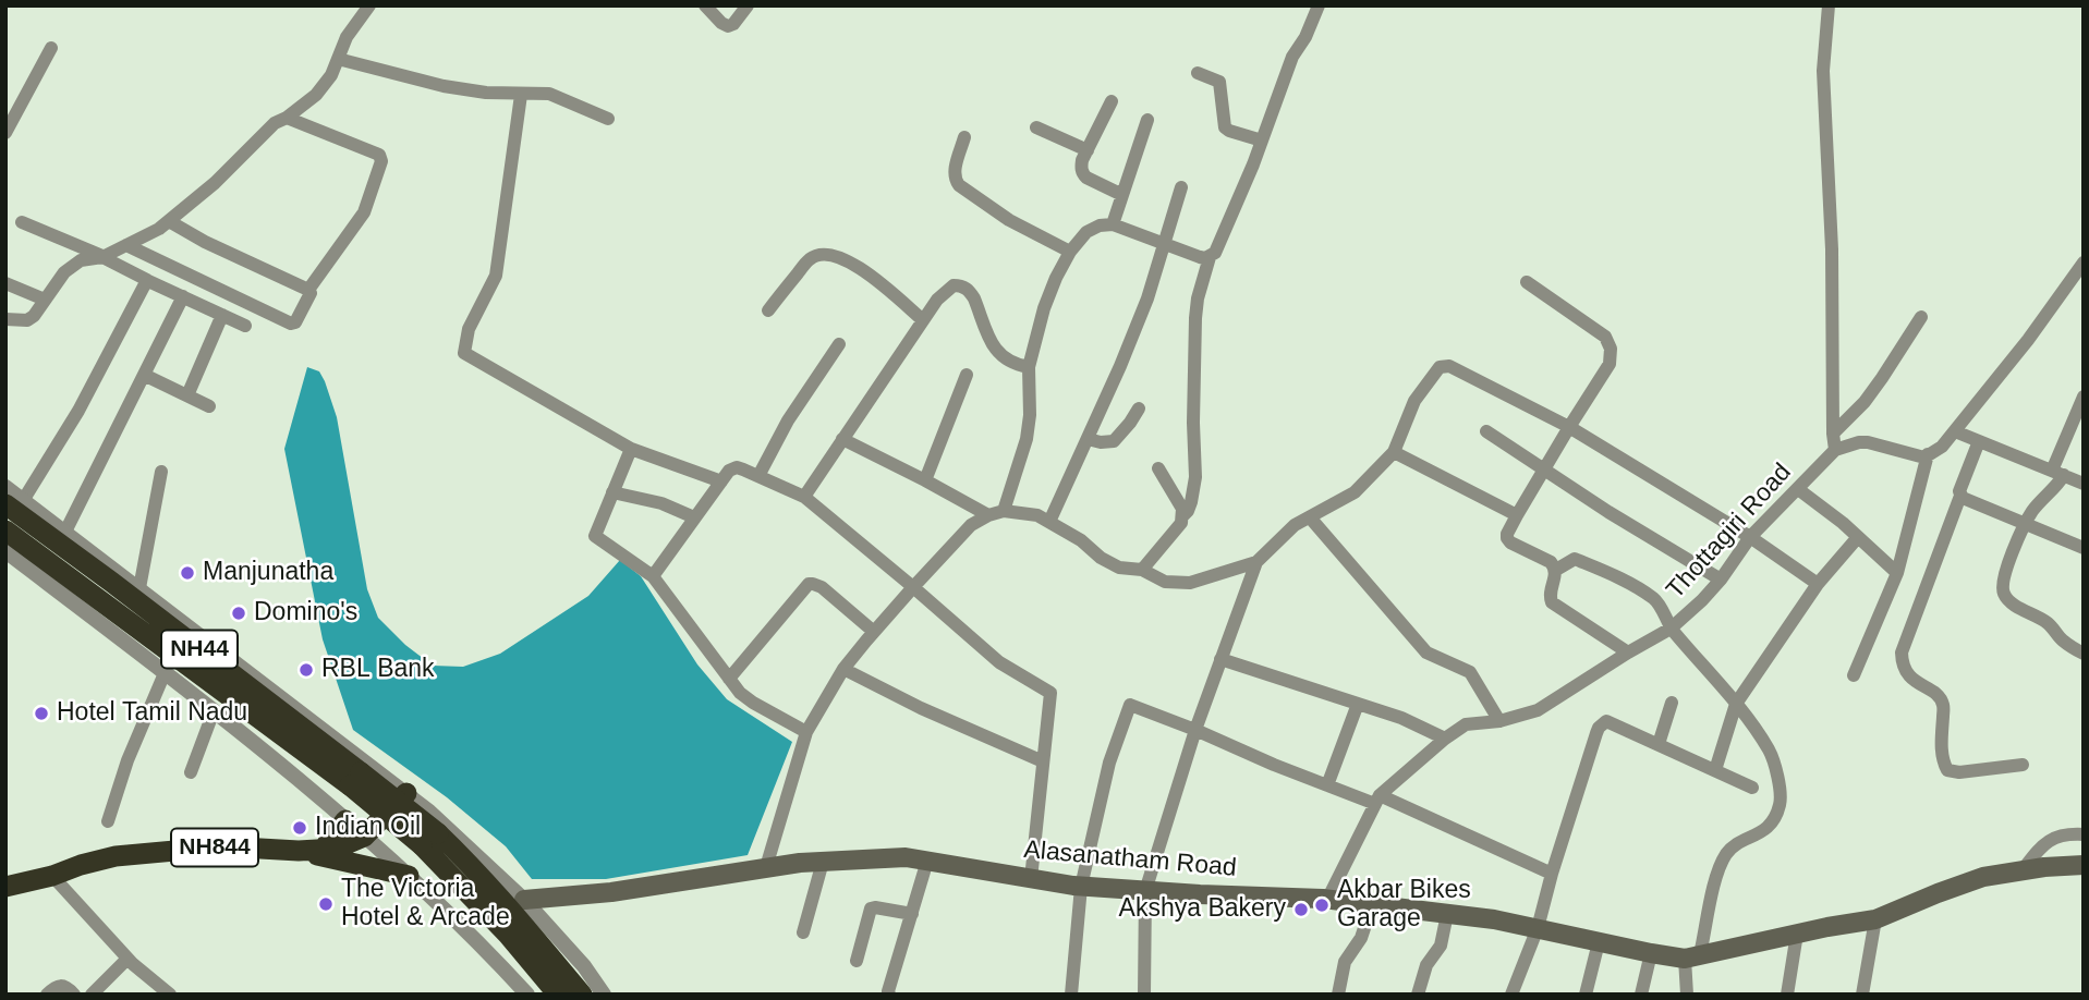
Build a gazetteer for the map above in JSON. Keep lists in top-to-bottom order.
{
  "streets": {
    "highway": ["NH44", "NH844"],
    "main road": ["Alasanatham Road"],
    "street": ["Thottagiri Road"]
  },
  "crossings": [
    ["Thottagiri Road", "Alasanatham Road"]
  ],
  "places": [
    "Manjunatha",
    "Domino's",
    "RBL Bank",
    "Hotel Tamil Nadu",
    "Indian Oil",
    "The Victoria Hotel & Arcade",
    "Akbar Bikes Garage",
    "Akshya Bakery"
  ]
}
